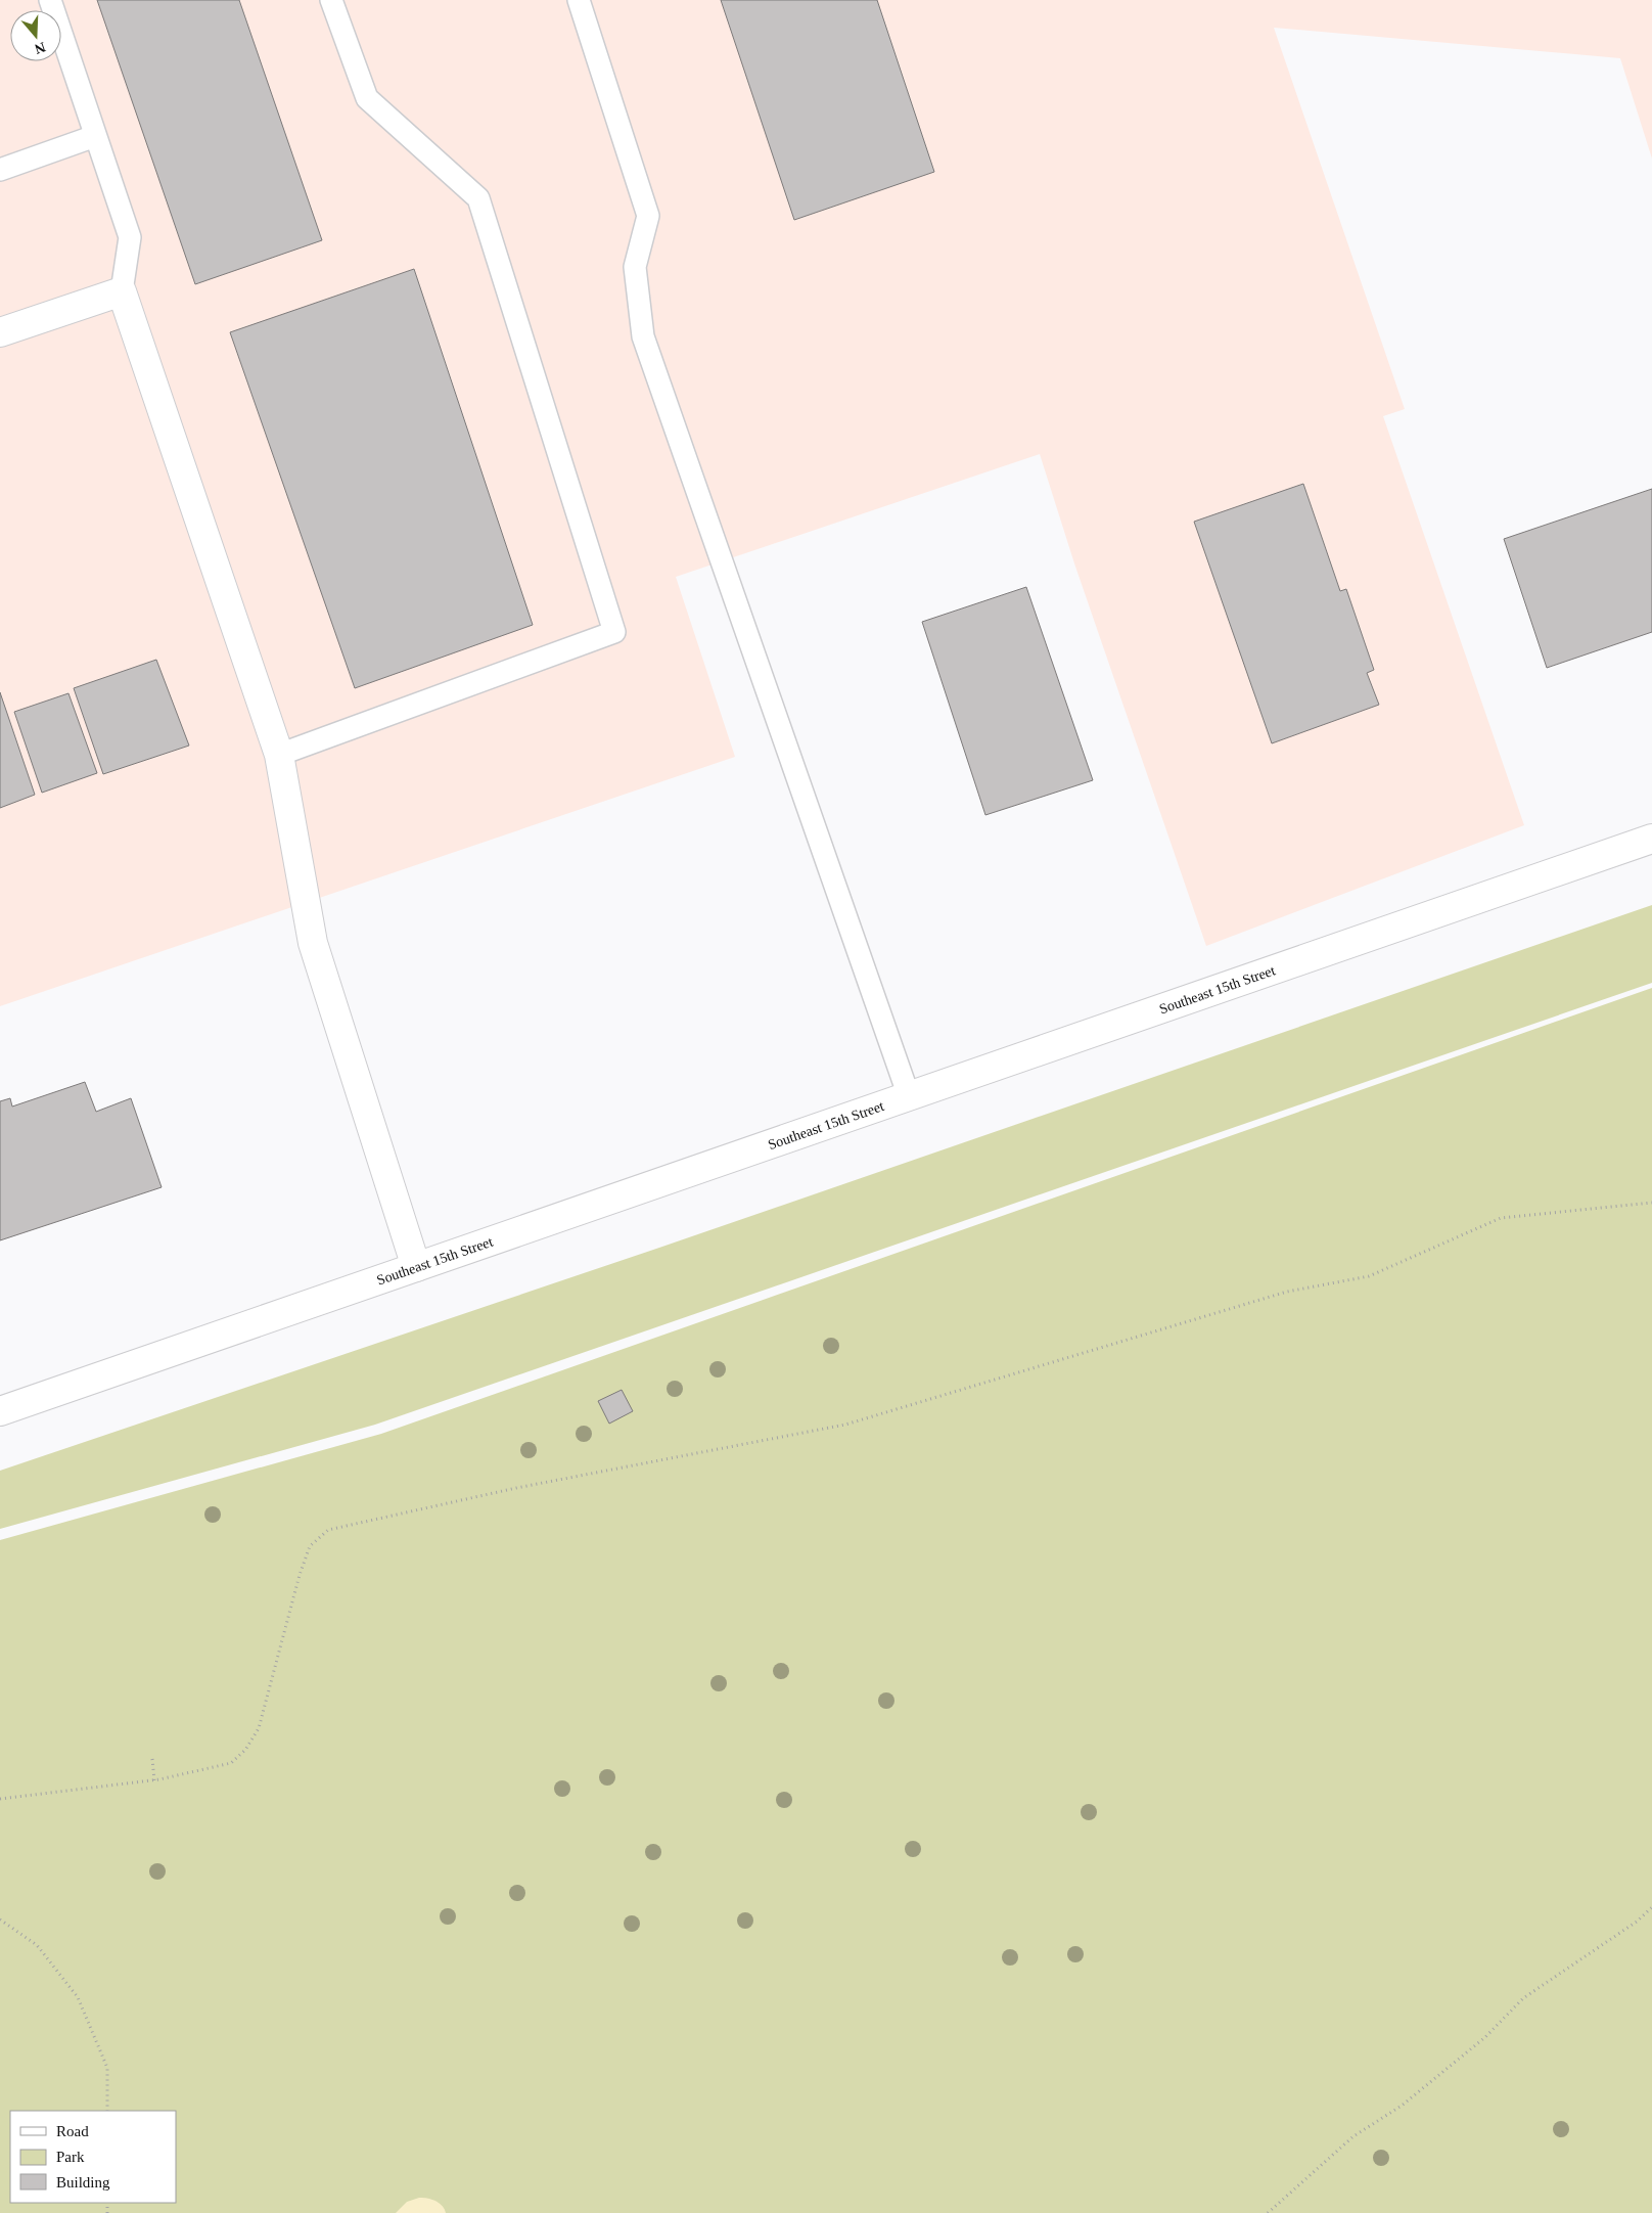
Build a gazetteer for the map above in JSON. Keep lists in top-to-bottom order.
{
  "streets": {
    "main road": ["Southeast 15th Street"]
  },
  "legend": ["Road", "Park", "Building"],
  "north": "bottom"
}
